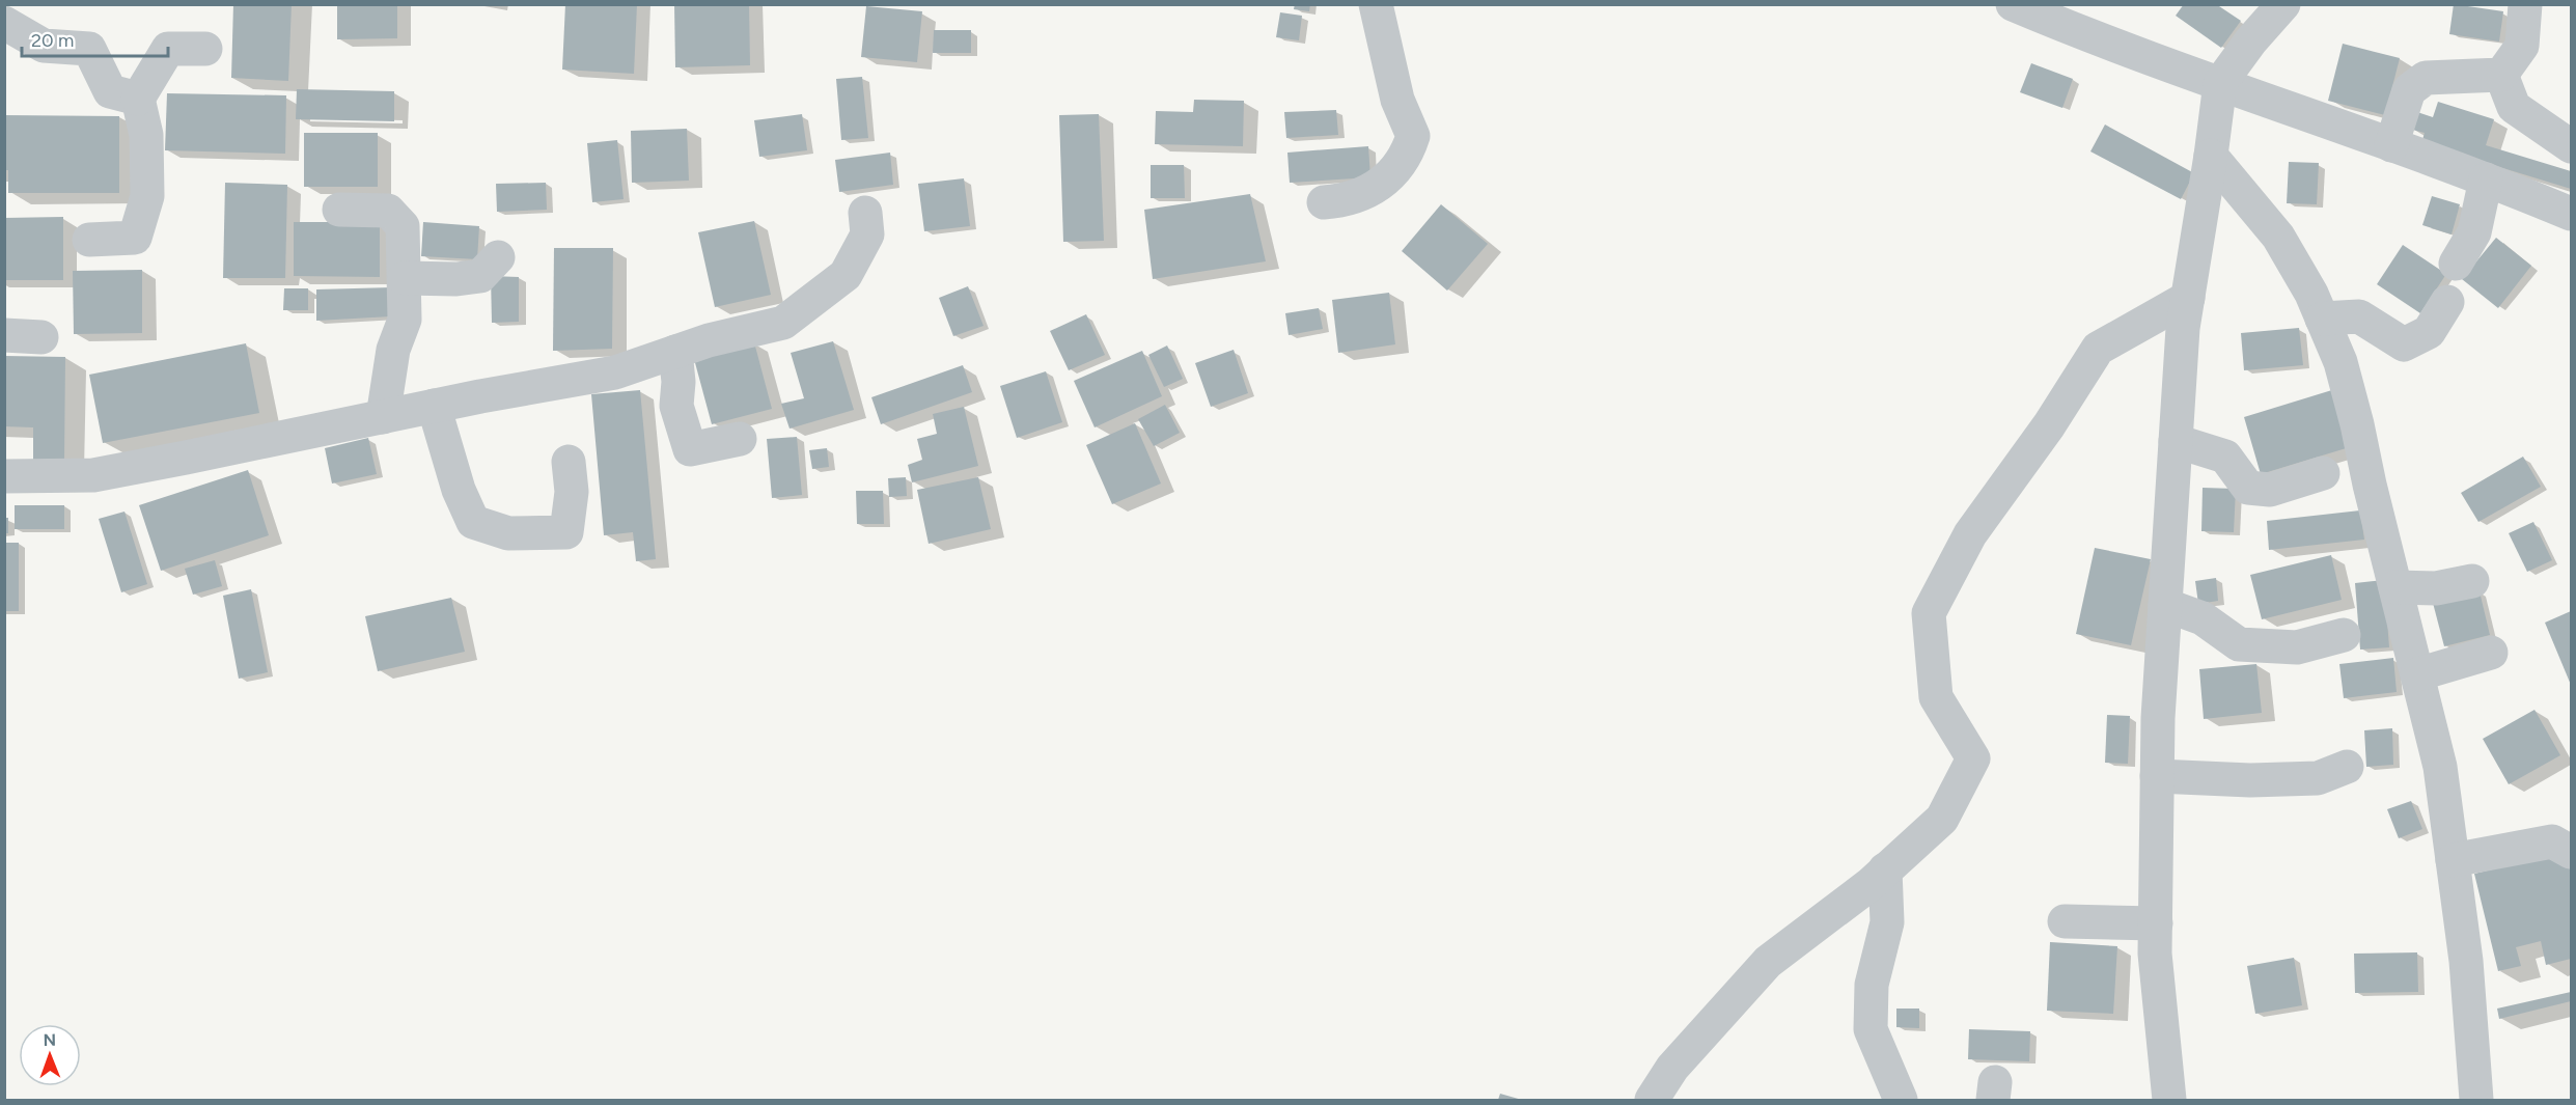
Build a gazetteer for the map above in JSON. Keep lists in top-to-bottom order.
{
  "scale_bar": "20 m",
  "north": "top"
}
